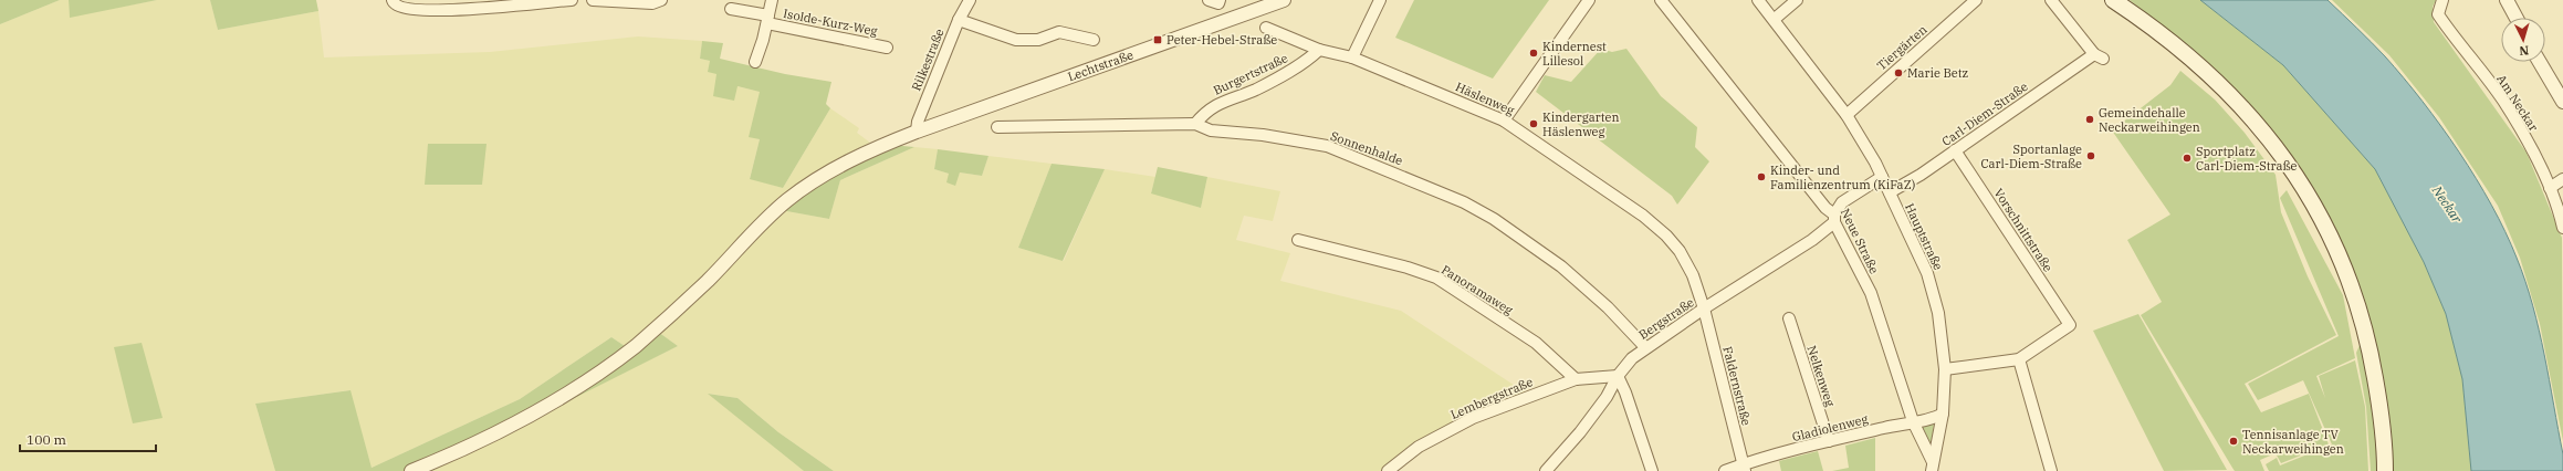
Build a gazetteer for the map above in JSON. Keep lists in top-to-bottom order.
{
  "streets": {
    "street": [
      "Isolde-Kurz-Weg",
      "Tiergärten",
      "Rilkestraße",
      "Lechtstraße",
      "Burgertstraße",
      "Häslenweg",
      "Am Neckar",
      "Carl-Diem-Straße",
      "Sonnenhalde",
      "Vorschnittstraße",
      "Hauptstraße",
      "Neue Straße",
      "Panoramaweg",
      "Bergstraße",
      "Nelkenweg",
      "Faldernstraße",
      "Lembergstraße",
      "Gladiolenweg"
    ]
  },
  "crossings": [
    ["Tiergärten", "Hauptstraße"],
    ["Rilkestraße", "Lechtstraße"],
    ["Burgertstraße", "Häslenweg"],
    ["Burgertstraße", "Sonnenhalde"],
    ["Häslenweg", "Bergstraße"],
    ["Häslenweg", "Faldernstraße"],
    ["Carl-Diem-Straße", "Vorschnittstraße"],
    ["Carl-Diem-Straße", "Hauptstraße"],
    ["Sonnenhalde", "Bergstraße"],
    ["Hauptstraße", "Neue Straße"],
    ["Hauptstraße", "Bergstraße"],
    ["Hauptstraße", "Gladiolenweg"],
    ["Neue Straße", "Bergstraße"],
    ["Neue Straße", "Gladiolenweg"],
    ["Panoramaweg", "Lembergstraße"],
    ["Bergstraße", "Faldernstraße"],
    ["Bergstraße", "Lembergstraße"],
    ["Nelkenweg", "Gladiolenweg"],
    ["Faldernstraße", "Gladiolenweg"]
  ],
  "water": ["Neckar"],
  "places": {
    "transit": ["Peter-Hebel-Straße"],
    "other": [
      "Kindernest Lillesol",
      "Marie Betz",
      "Gemeindehalle Neckarweihingen",
      "Kindergarten Häslenweg",
      "Sportanlage Carl-Diem-Straße",
      "Sportplatz Carl-Diem-Straße",
      "Kinder- und Familienzentrum (KiFaZ)",
      "Tennisanlage TV Neckarweihingen"
    ]
  },
  "scale_bar": "100 m",
  "north": "bottom"
}
